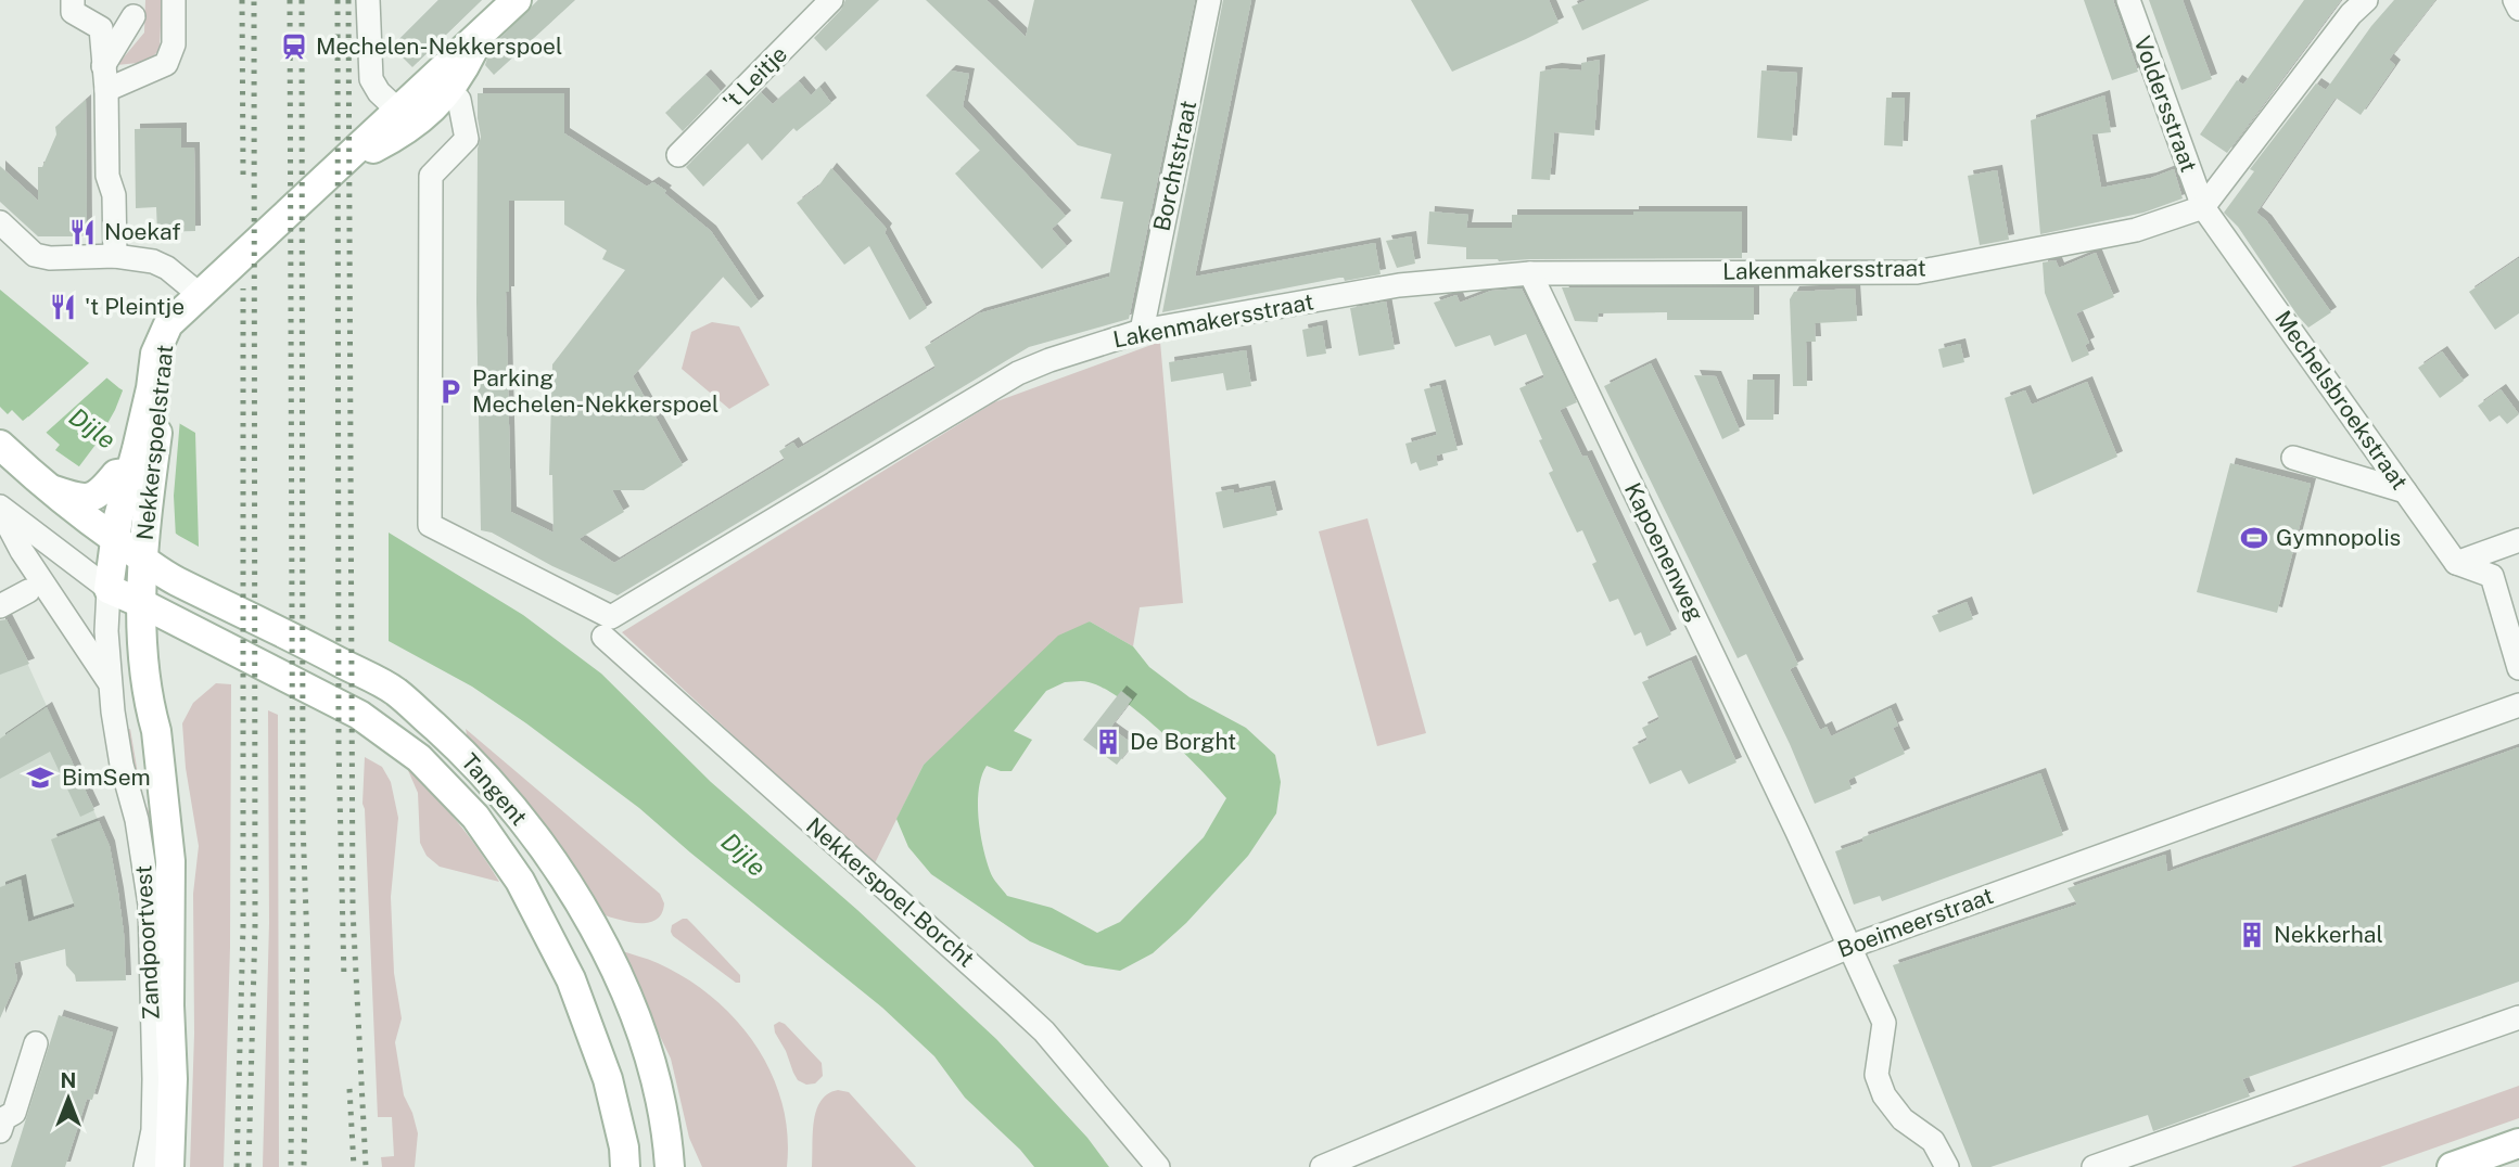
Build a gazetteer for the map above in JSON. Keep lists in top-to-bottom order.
{
  "streets": {
    "main road": ["Nekkerspoelstraat", "Tangent", "Zandpoortvest"],
    "street": [
      "'t Leitje",
      "Voldersstraat",
      "Borchtstraat",
      "Lakenmakersstraat",
      "Mechelsbroekstraat",
      "Kapoenenweg",
      "Nekkerspoel-Borcht",
      "Boeimeerstraat"
    ]
  },
  "crossings": [
    ["Voldersstraat", "Lakenmakersstraat"],
    ["Voldersstraat", "Mechelsbroekstraat"],
    ["Borchtstraat", "Lakenmakersstraat"],
    ["Lakenmakersstraat", "Mechelsbroekstraat"],
    ["Lakenmakersstraat", "Nekkerspoelstraat"],
    ["Lakenmakersstraat", "Kapoenenweg"],
    ["Nekkerspoelstraat", "Tangent"],
    ["Nekkerspoelstraat", "Zandpoortvest"],
    ["Kapoenenweg", "Boeimeerstraat"],
    ["Tangent", "Zandpoortvest"]
  ],
  "water": ["Dijle"],
  "places": {
    "station": ["Mechelen-Nekkerspoel"],
    "restaurant": ["Noekaf", "'t Pleintje"],
    "parking": ["Parking Mechelen-Nekkerspoel"],
    "sports": ["Gymnopolis"],
    "building": ["De Borght", "Nekkerhal"],
    "school or university": ["BimSem"]
  },
  "north": "top"
}
